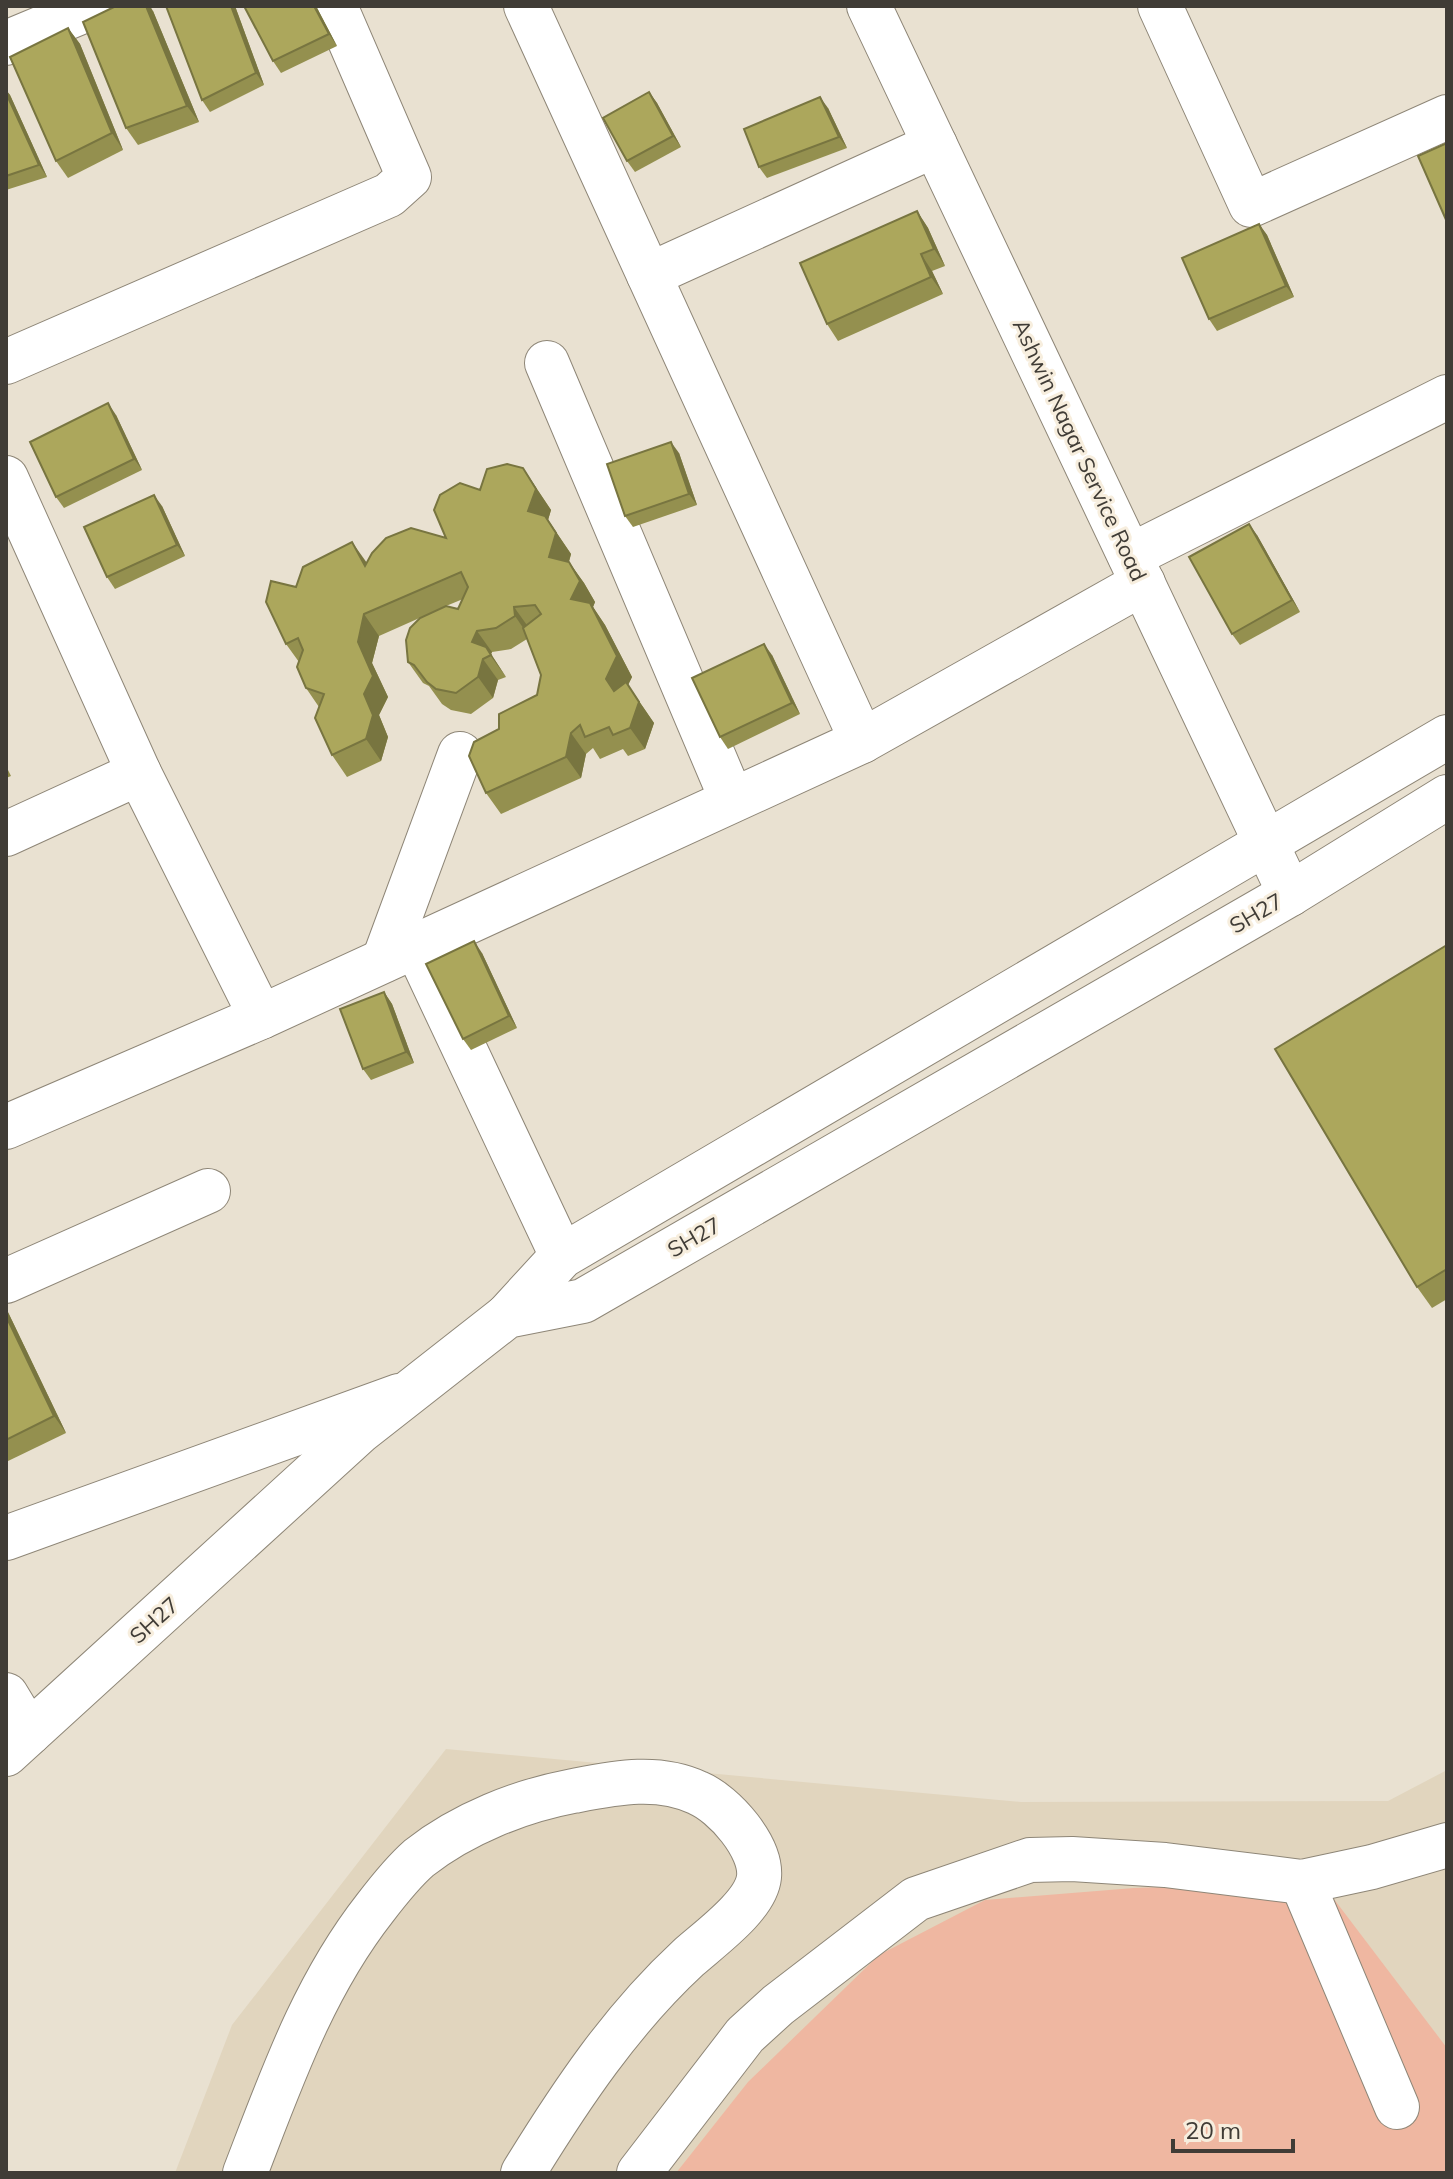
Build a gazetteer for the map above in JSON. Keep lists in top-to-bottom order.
{
  "streets": {
    "street": ["Ashwin Nagar Service Road", "SH27"]
  },
  "crossings": [
    ["Ashwin Nagar Service Road", "SH27"]
  ],
  "scale_bar": "20 m"
}
